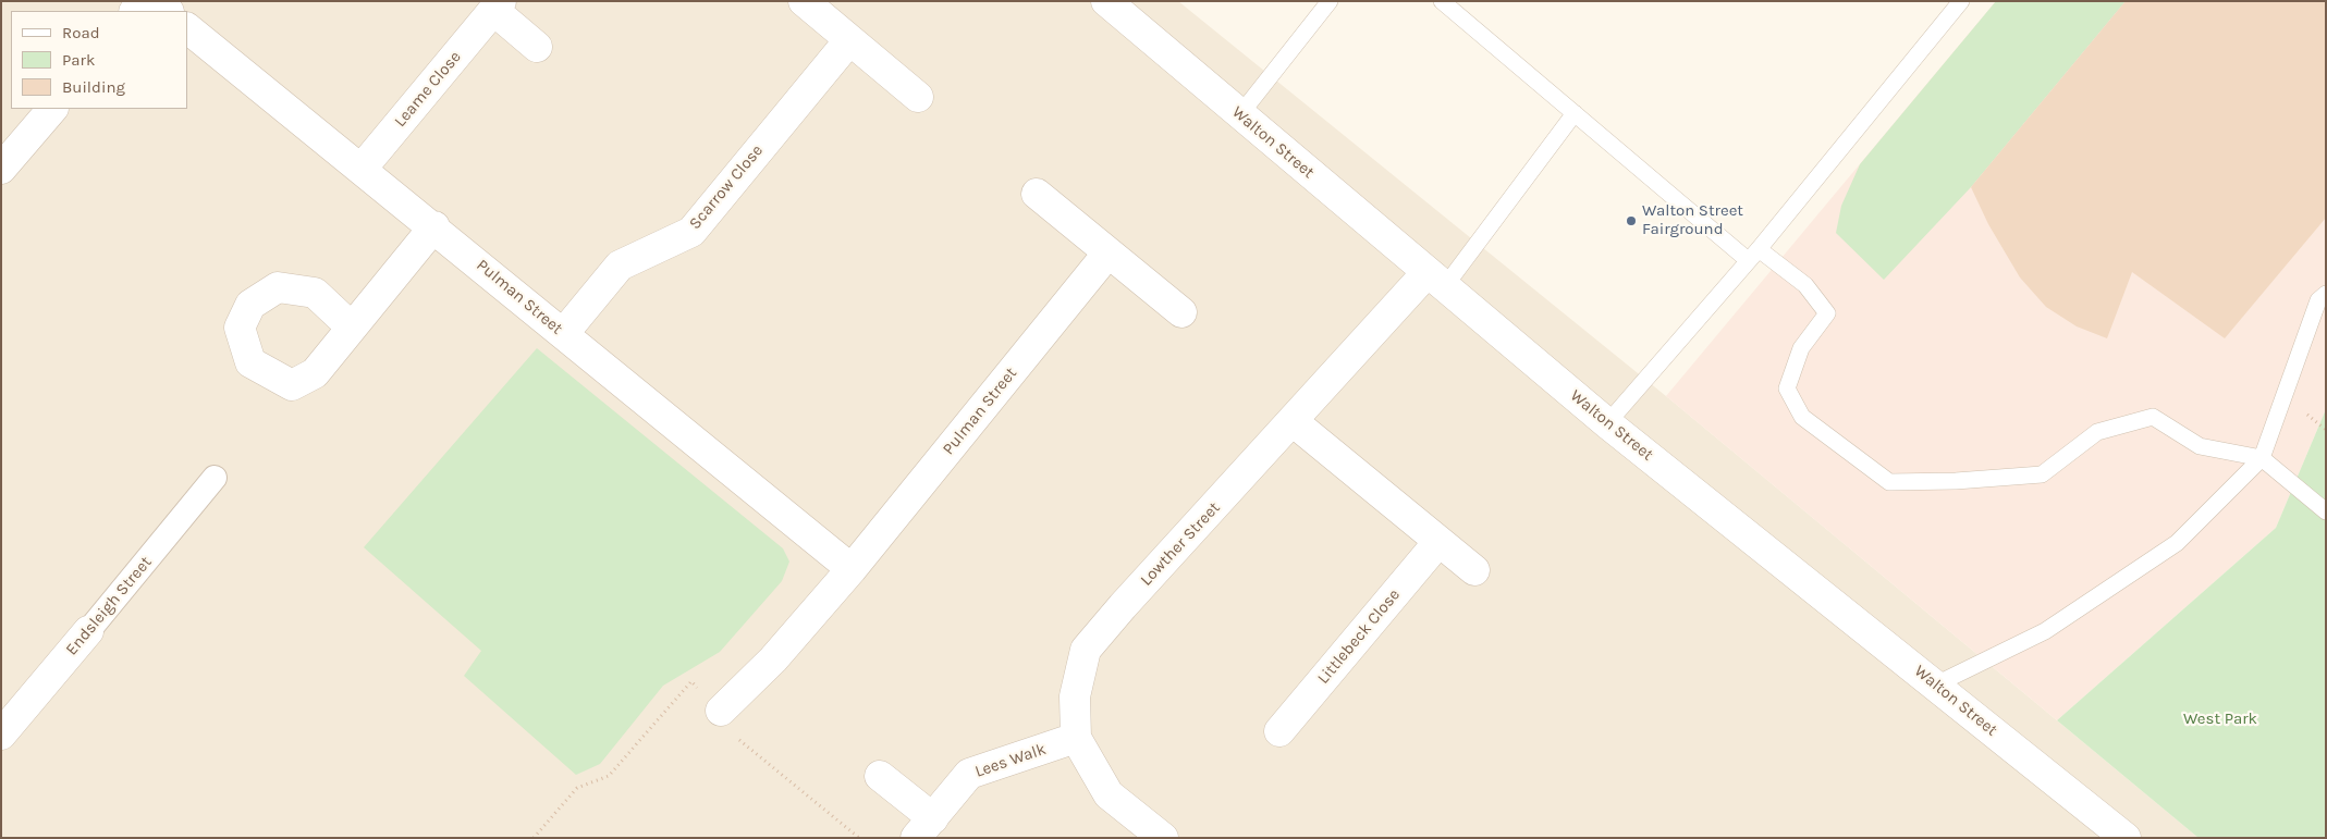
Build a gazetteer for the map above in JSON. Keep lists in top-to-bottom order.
{
  "streets": {
    "street": [
      "Leame Close",
      "Walton Street",
      "Scarrow Close",
      "Pulman Street",
      "Lowther Street",
      "Endsleigh Street",
      "Littlebeck Close",
      "Lees Walk"
    ]
  },
  "crossings": [
    ["Leame Close", "Pulman Street"],
    ["Walton Street", "Lowther Street"],
    ["Scarrow Close", "Pulman Street"],
    ["Lowther Street", "Lees Walk"]
  ],
  "parks": ["West Park"],
  "places": ["Walton Street Fairground"],
  "legend": ["Road", "Park", "Building"]
}
